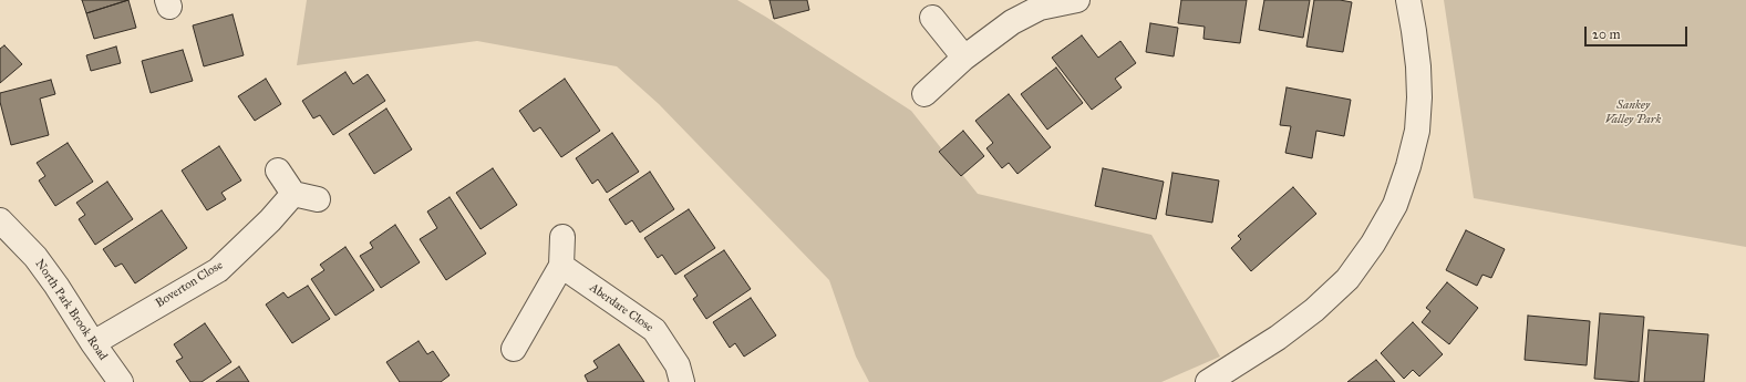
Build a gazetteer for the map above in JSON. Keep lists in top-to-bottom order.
{
  "streets": {
    "street": ["Boverton Close", "Aberdare Close", "North Park Brook Road"]
  },
  "crossings": [
    ["Boverton Close", "North Park Brook Road"]
  ],
  "parks": ["Sankey Valley Park"],
  "scale_bar": "20 m"
}
